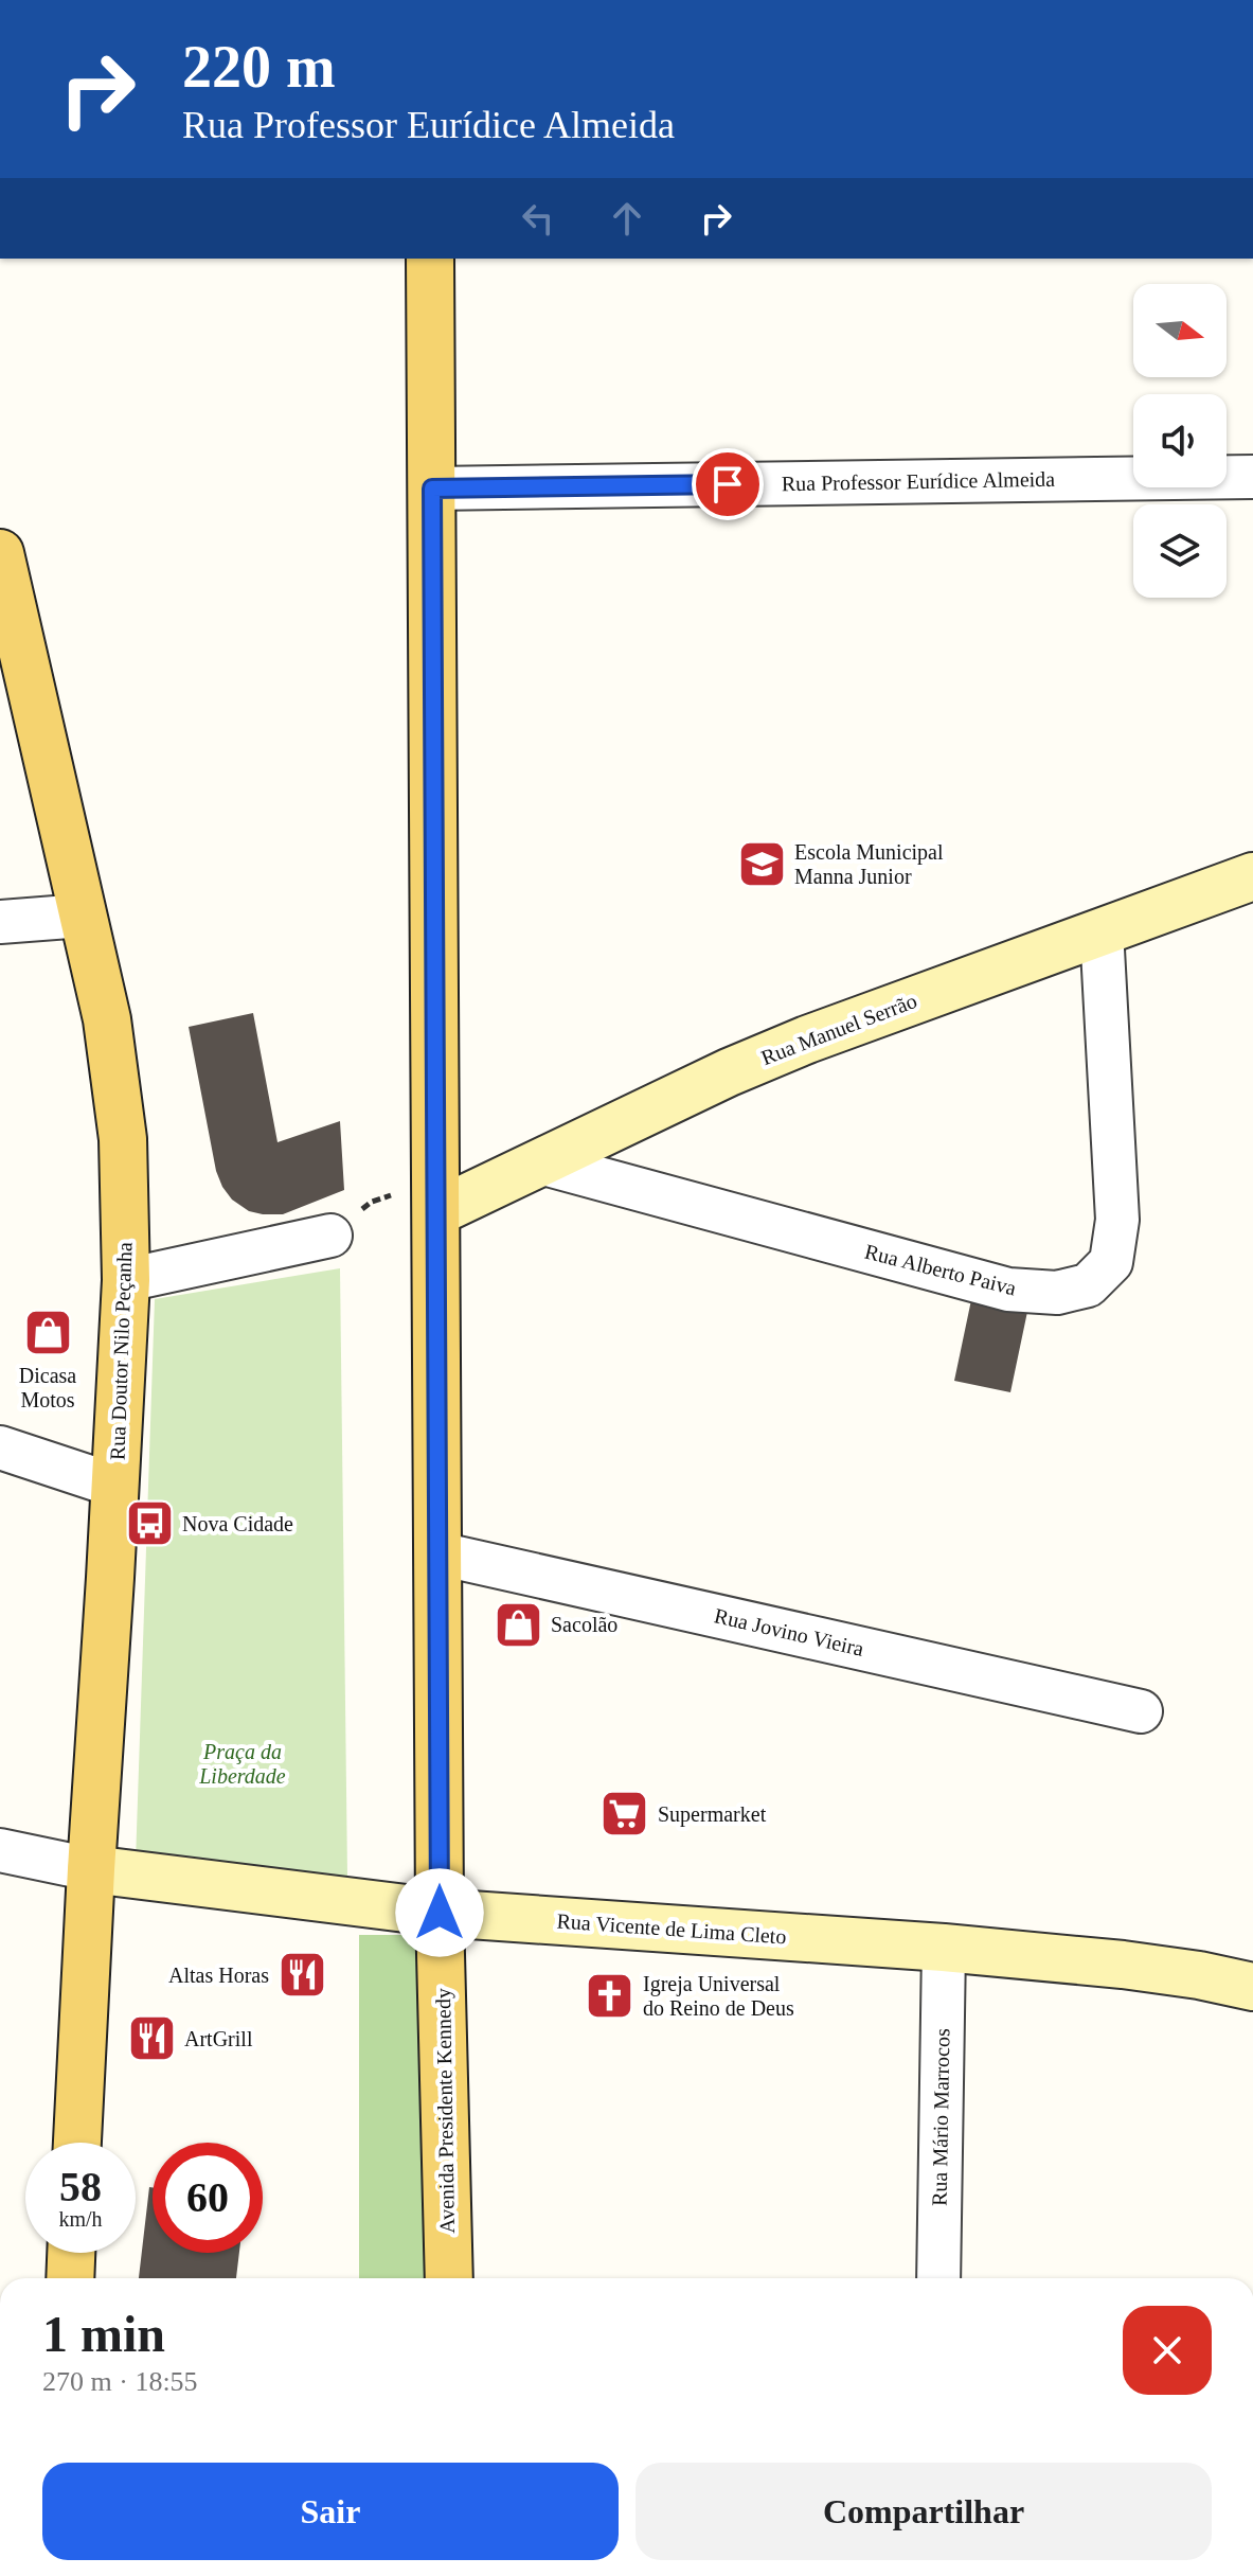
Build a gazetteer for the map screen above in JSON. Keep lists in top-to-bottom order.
{
  "streets": {
    "main road": [
      "Rua Manuel Serrão",
      "Rua Doutor Nilo Peçanha",
      "Rua Vicente de Lima Cleto",
      "Avenida Presidente Kennedy"
    ],
    "street": [
      "Rua Professor Eurídice Almeida",
      "Rua Alberto Paiva",
      "Rua Jovino Vieira",
      "Rua Mário Marrocos"
    ]
  },
  "crossings": [
    ["Rua Professor Eurídice Almeida", "Avenida Presidente Kennedy"],
    ["Rua Manuel Serrão", "Rua Alberto Paiva"],
    ["Rua Manuel Serrão", "Avenida Presidente Kennedy"],
    ["Rua Doutor Nilo Peçanha", "Rua Vicente de Lima Cleto"],
    ["Rua Jovino Vieira", "Avenida Presidente Kennedy"],
    ["Rua Vicente de Lima Cleto", "Avenida Presidente Kennedy"],
    ["Rua Vicente de Lima Cleto", "Rua Mário Marrocos"]
  ],
  "parks": ["Praça da Liberdade"],
  "places": {
    "school or university": ["Escola Municipal Manna Junior"],
    "shop": ["Dicasa Motos", "Sacolão"],
    "bus stop": ["Nova Cidade"],
    "supermarket": ["Supermarket"],
    "restaurant": ["Altas Horas", "ArtGrill"],
    "church": ["Igreja Universal do Reino de Deus"]
  },
  "north": "right",
  "page": {
    "turn": ["220 m", "Rua Professor Eurídice Almeida"],
    "speed": "58 km/h",
    "limit": "60",
    "heading": ["1 min", "270 m · 18:55"],
    "buttons": ["Sair", "Compartilhar"]
  }
}
